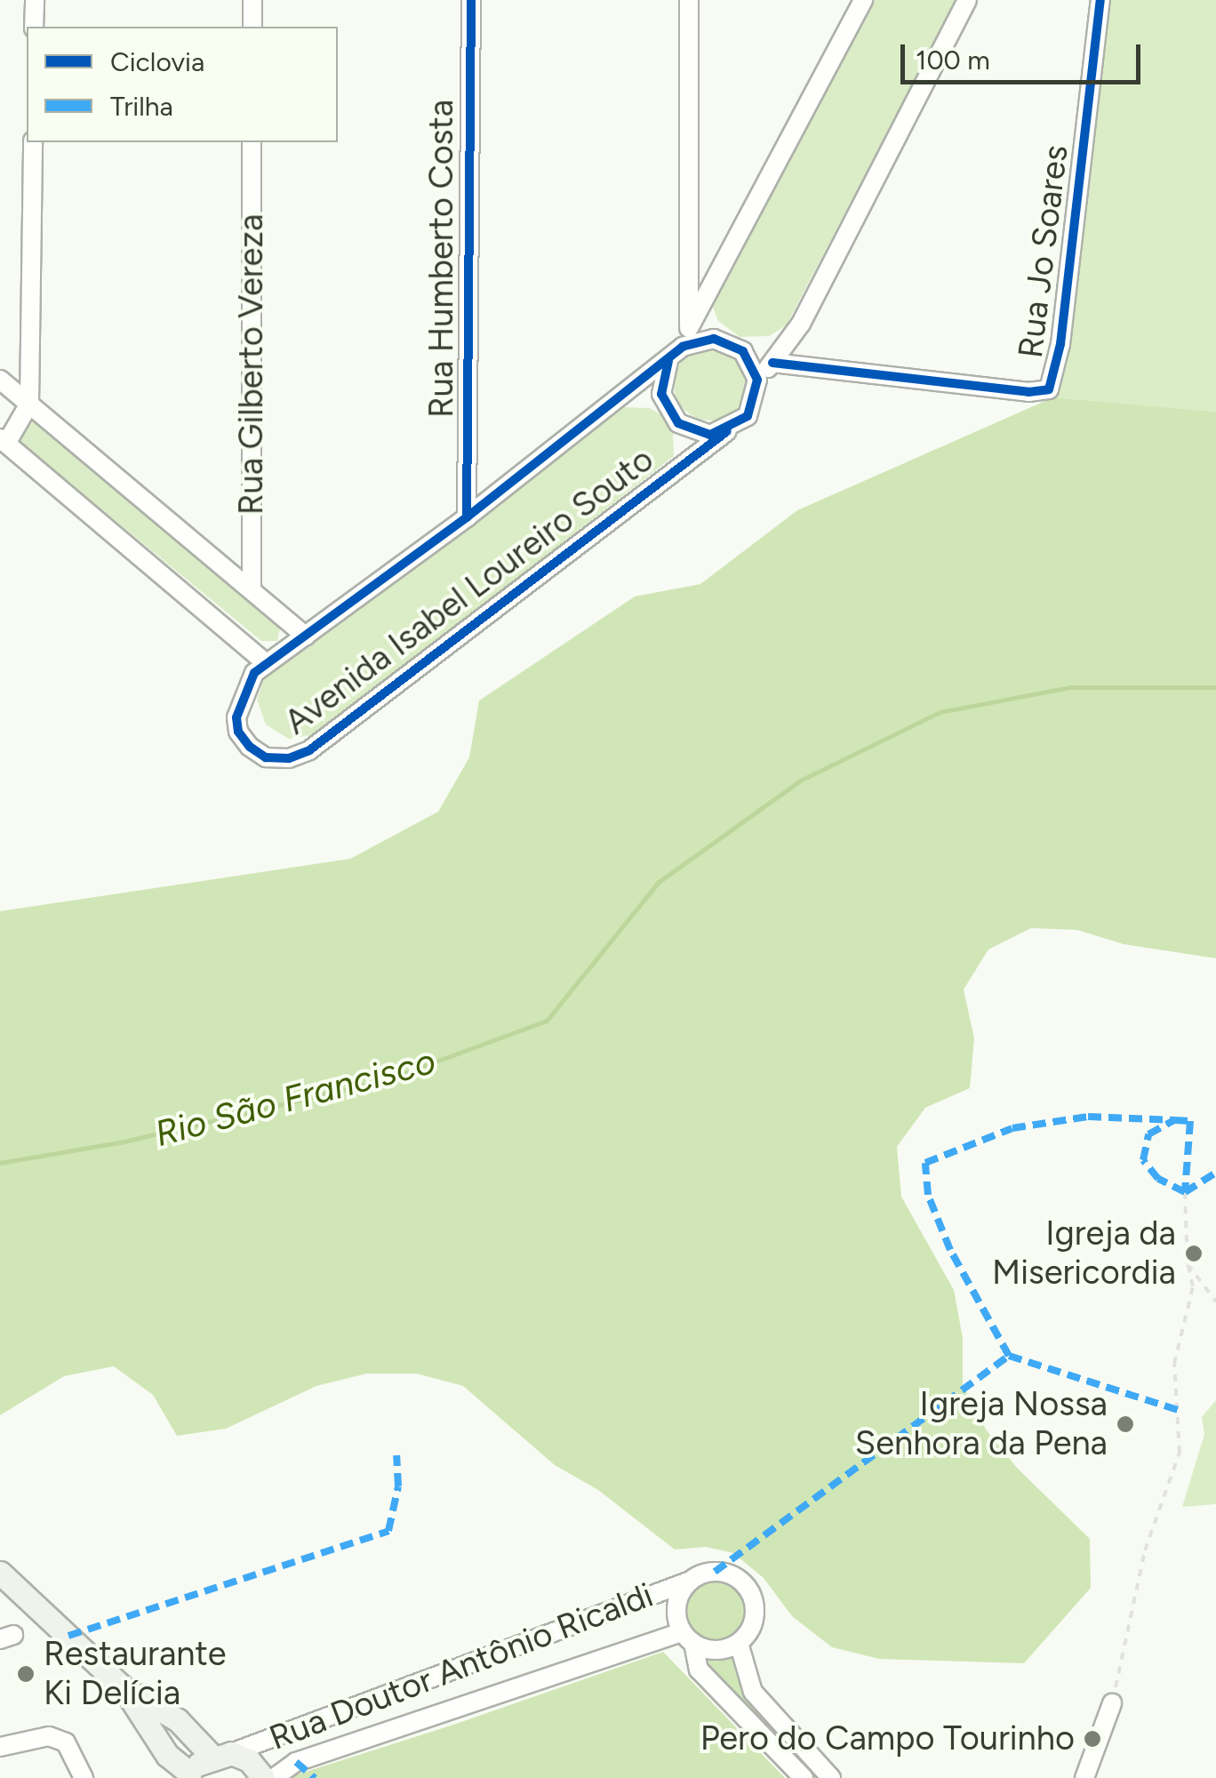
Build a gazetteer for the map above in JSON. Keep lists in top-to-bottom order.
{
  "streets": {
    "street": [
      "Rua Jo Soares",
      "Rua Humberto Costa",
      "Rua Gilberto Vereza",
      "Avenida Isabel Loureiro Souto",
      "Rua Doutor Antônio Ricaldi"
    ]
  },
  "crossings": [
    ["Rua Humberto Costa", "Avenida Isabel Loureiro Souto"]
  ],
  "water": ["Rio São Francisco"],
  "places": [
    "Igreja da Misericordia",
    "Igreja Nossa Senhora da Pena",
    "Restaurante Ki Delícia",
    "Pero do Campo Tourinho"
  ],
  "legend": ["Ciclovia", "Trilha"],
  "scale_bar": "100 m"
}
